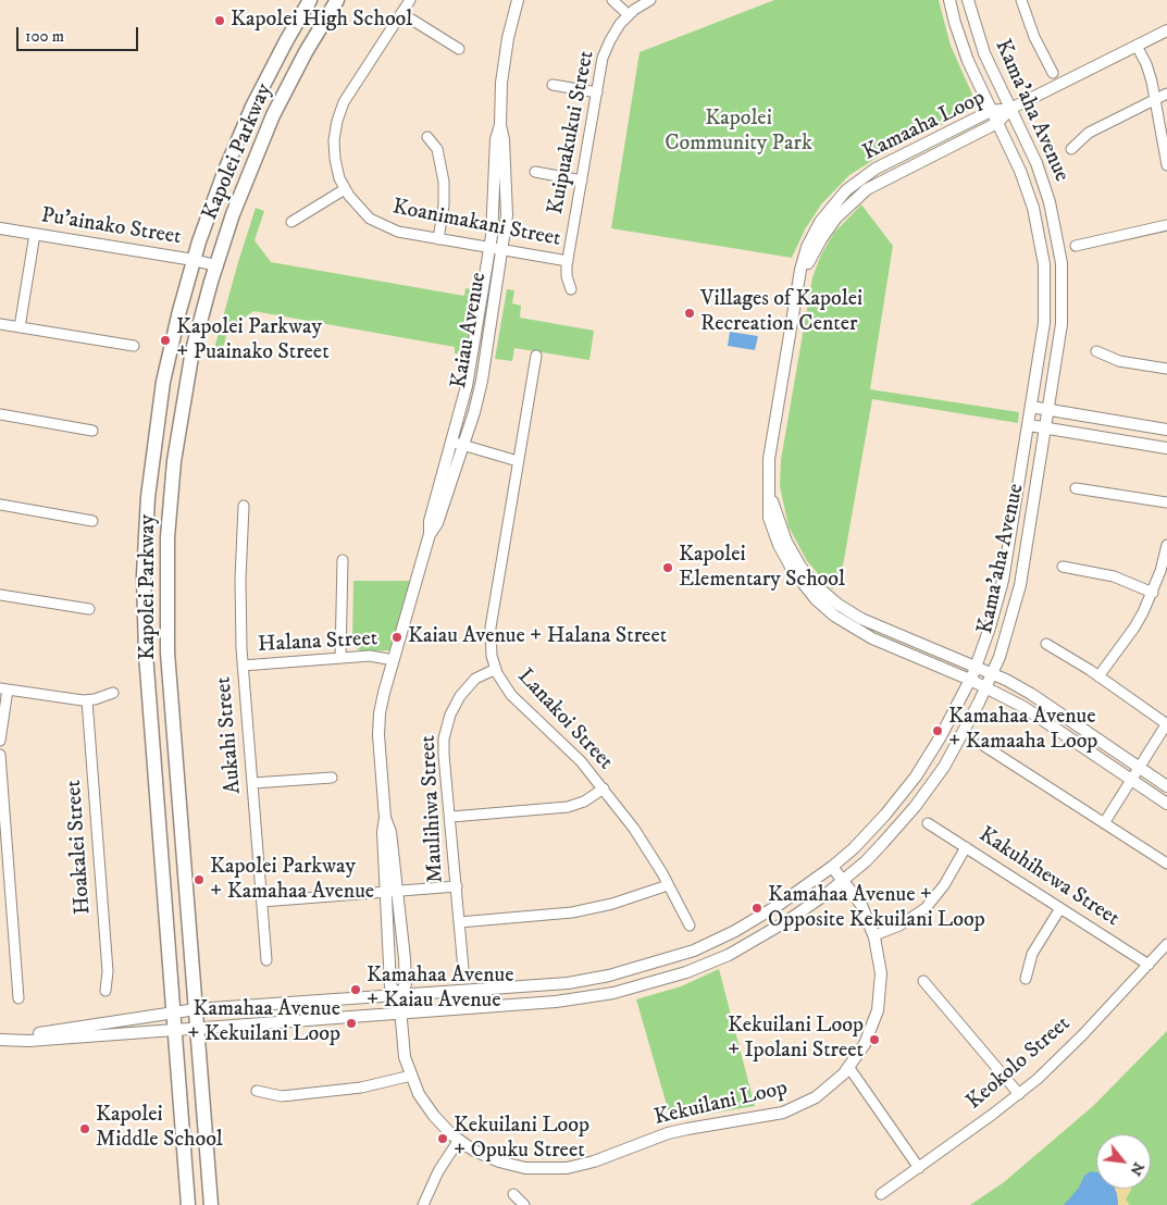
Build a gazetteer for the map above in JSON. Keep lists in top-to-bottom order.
{
  "streets": {
    "main road": ["Kapolei Parkway"],
    "street": [
      "Kama'aha Avenue",
      "Kamaaha Loop",
      "Kuipuakukui Street",
      "Koanimakani Street",
      "Pu'ainako Street",
      "Kaiau Avenue",
      "Halana Street",
      "Lanakoi Street",
      "Aukahi Street",
      "Maulihiwa Street",
      "Hoakalei Street",
      "Kakuhihewa Street",
      "Keokolo Street",
      "Kekuilani Loop"
    ]
  },
  "crossings": [
    ["Kama'aha Avenue", "Kamaaha Loop"],
    ["Kama'aha Avenue", "Kapolei Parkway"],
    ["Kama'aha Avenue", "Kaiau Avenue"],
    ["Kama'aha Avenue", "Kekuilani Loop"],
    ["Kuipuakukui Street", "Koanimakani Street"],
    ["Kapolei Parkway", "Pu'ainako Street"],
    ["Koanimakani Street", "Kaiau Avenue"],
    ["Kaiau Avenue", "Halana Street"],
    ["Kaiau Avenue", "Kekuilani Loop"],
    ["Halana Street", "Aukahi Street"],
    ["Lanakoi Street", "Maulihiwa Street"],
    ["Kakuhihewa Street", "Keokolo Street"]
  ],
  "parks": ["Kapolei Community Park"],
  "places": [
    "Kapolei High School",
    "Villages of Kapolei Recreation Center",
    "Kapolei Parkway + Puainako Street",
    "Kapolei Elementary School",
    "Kaiau Avenue + Halana Street",
    "Kamahaa Avenue + Kamaaha Loop",
    "Kapolei Parkway + Kamahaa Avenue",
    "Kamahaa Avenue + Opposite Kekuilani Loop",
    "Kamahaa Avenue + Kaiau Avenue",
    "Kamahaa Avenue + Kekuilani Loop",
    "Kekuilani Loop + Ipolani Street",
    "Kapolei Middle School",
    "Kekuilani Loop + Opuku Street"
  ],
  "scale_bar": "100 m",
  "north": "bottom right"
}
